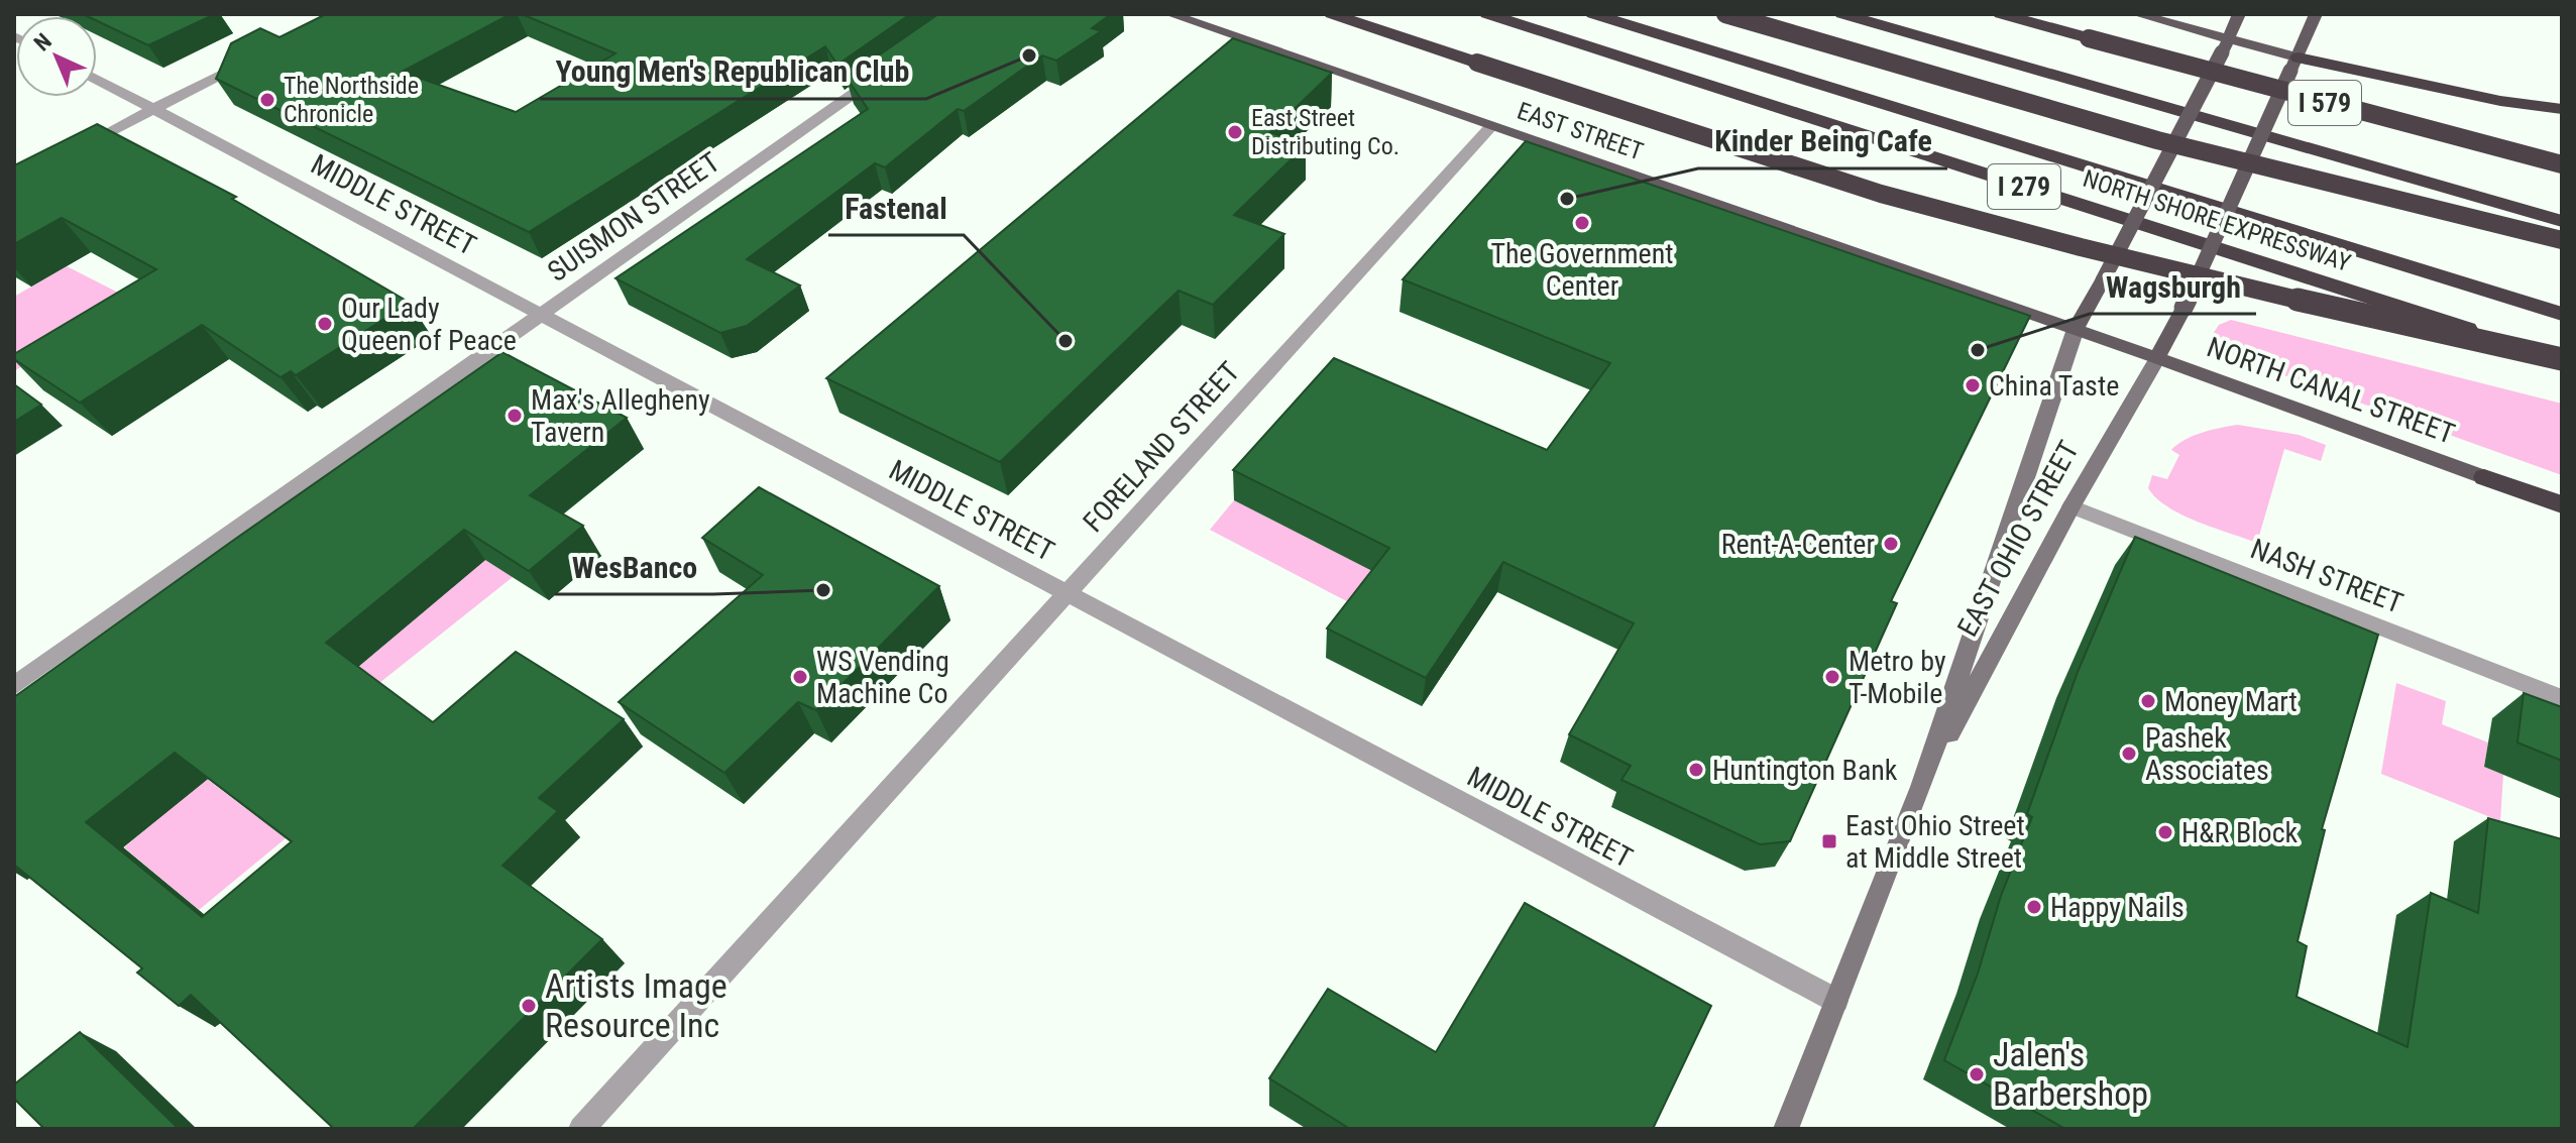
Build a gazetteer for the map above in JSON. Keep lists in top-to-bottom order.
{
  "streets": {
    "highway": ["I 579", "I 279", "NORTH SHORE EXPRESSWAY"],
    "main road": ["EAST STREET", "NORTH CANAL STREET", "EAST OHIO STREET"],
    "street": [
      "MIDDLE STREET",
      "SUISMON STREET",
      "FORELAND STREET",
      "NASH STREET"
    ]
  },
  "crossings": [
    ["EAST STREET", "NORTH CANAL STREET"],
    ["EAST STREET", "FORELAND STREET"],
    ["EAST STREET", "EAST OHIO STREET"],
    ["MIDDLE STREET", "SUISMON STREET"],
    ["MIDDLE STREET", "FORELAND STREET"],
    ["MIDDLE STREET", "EAST OHIO STREET"],
    ["NORTH CANAL STREET", "EAST OHIO STREET"],
    ["EAST OHIO STREET", "NASH STREET"]
  ],
  "places": {
    "other": [
      "Young Men's Republican Club",
      "The Northside Chronicle",
      "East Street Distributing Co.",
      "Kinder Being Cafe",
      "The Government Center",
      "Our Lady Queen of Peace",
      "Fastenal",
      "Wagsburgh",
      "China Taste",
      "Max's Allegheny Tavern",
      "Rent-A-Center",
      "WesBanco",
      "WS Vending Machine Co",
      "Metro by T-Mobile",
      "Money Mart",
      "Pashek Associates",
      "Huntington Bank",
      "H&R Block",
      "Happy Nails",
      "Artists Image Resource Inc",
      "Jalen's Barbershop"
    ],
    "transit": ["East Ohio Street at Middle Street"]
  },
  "north": "top left"
}
